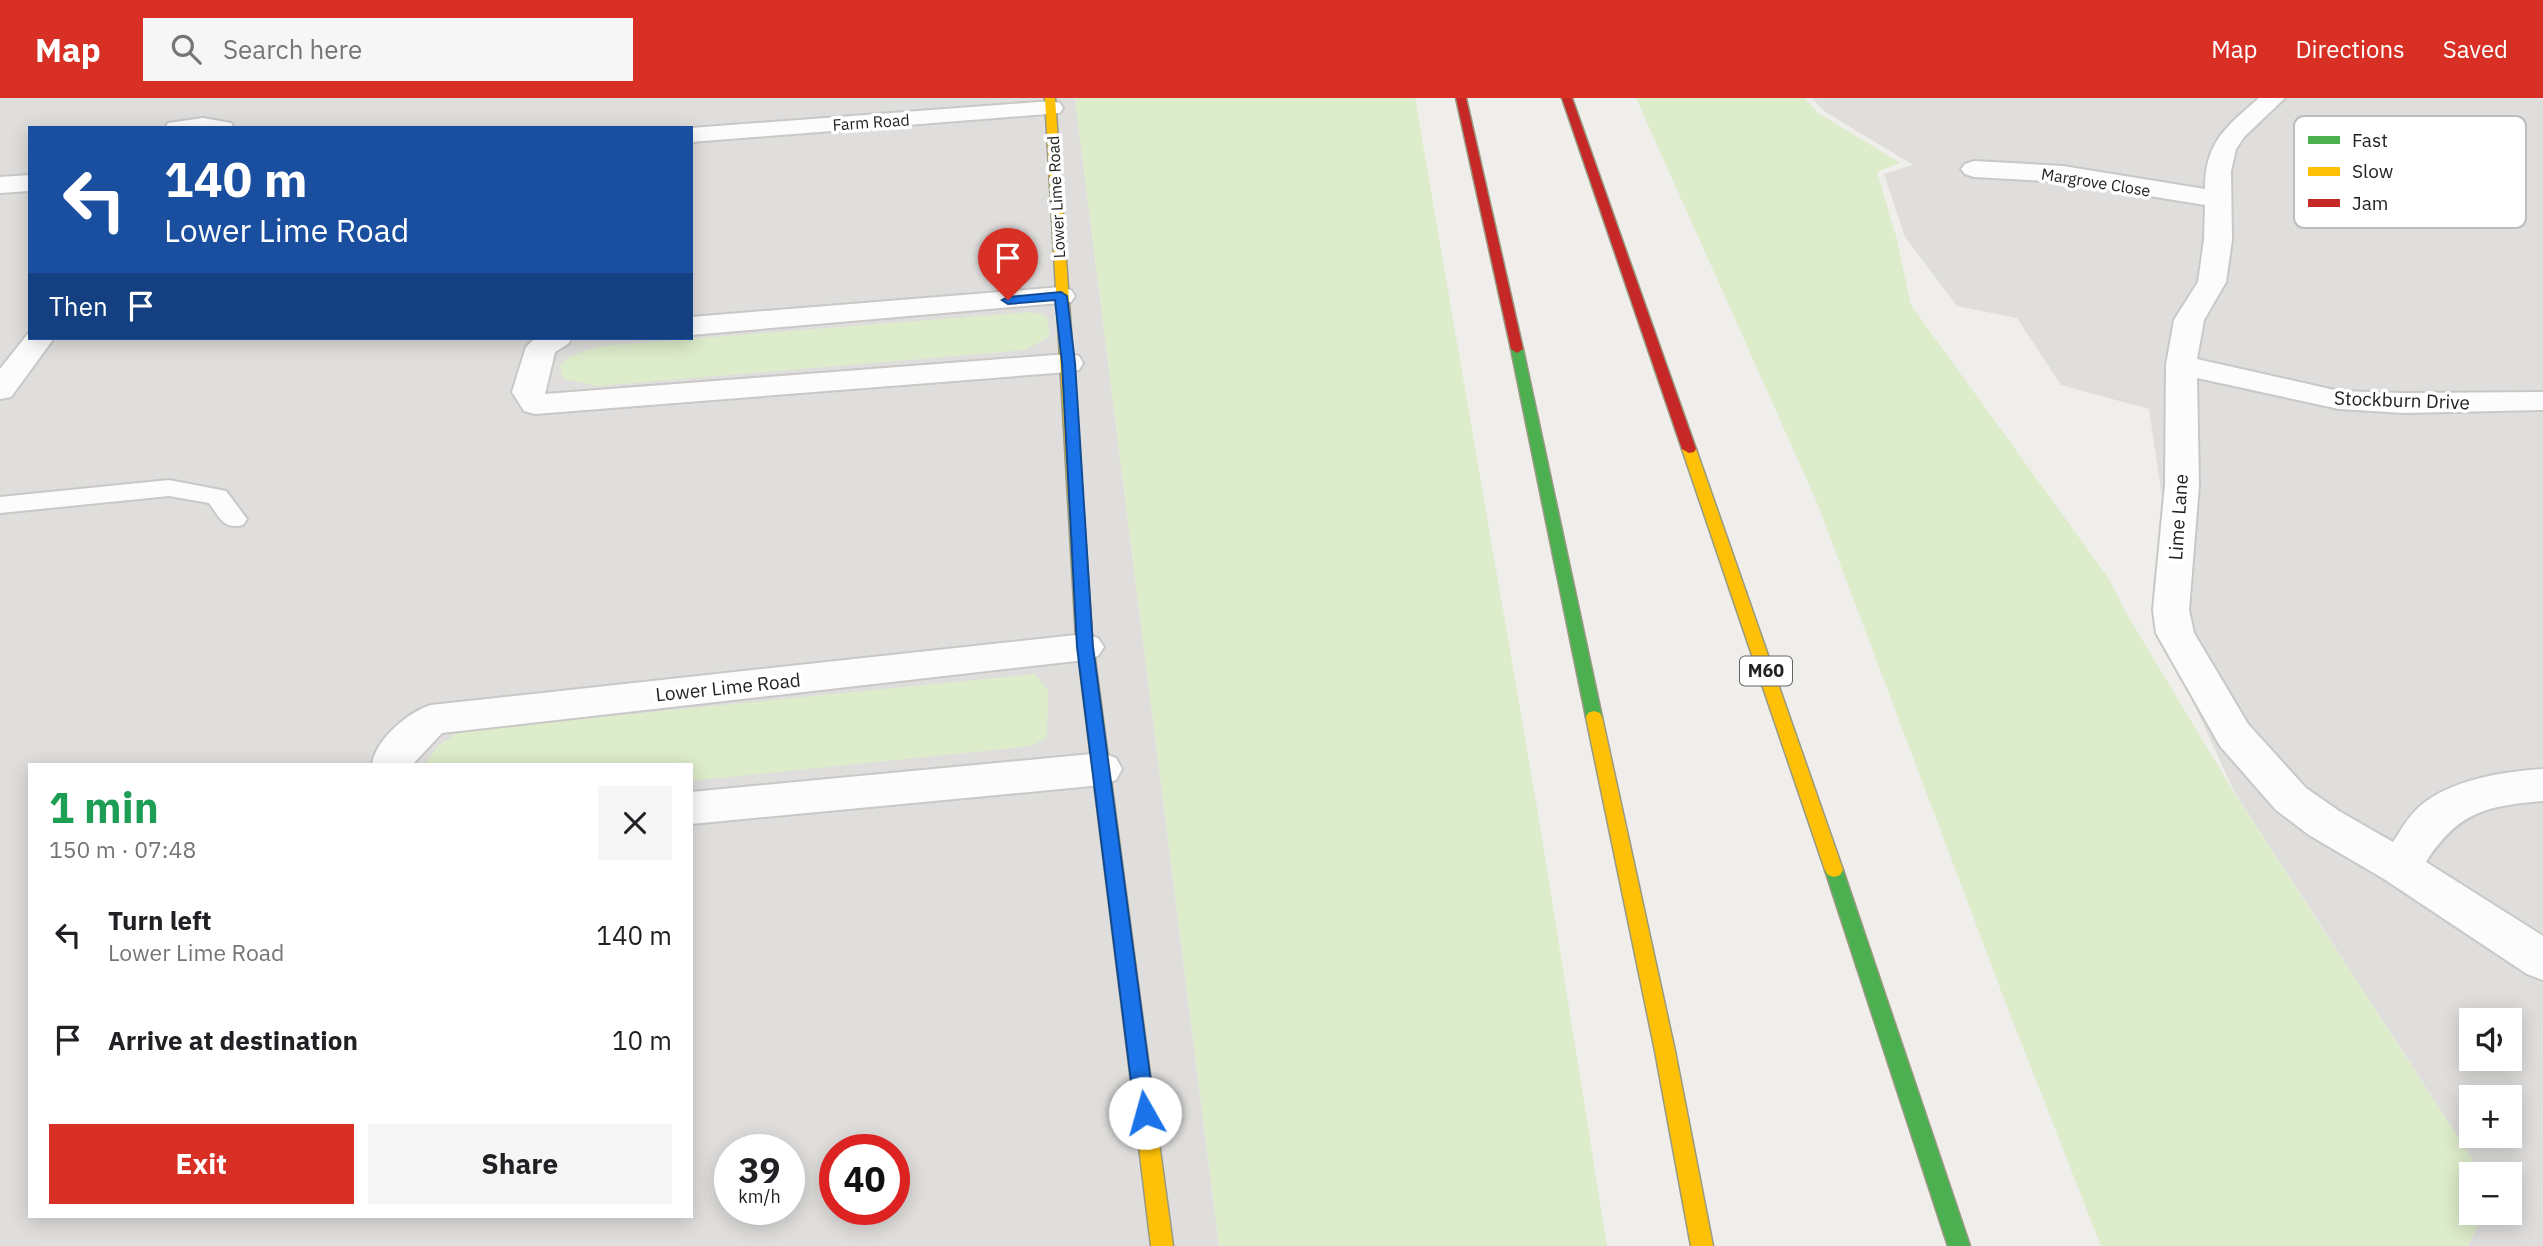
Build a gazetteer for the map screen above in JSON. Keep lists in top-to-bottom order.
{
  "streets": {
    "main road": ["Lower Lime Road", "M60"],
    "street": [
      "Farm Road",
      "Margrove Close",
      "Stockburn Drive",
      "Lime Lane"
    ]
  },
  "crossings": [
    ["Farm Road", "Lower Lime Road"],
    ["Margrove Close", "Lime Lane"],
    ["Stockburn Drive", "Lime Lane"]
  ],
  "legend": ["Fast", "Slow", "Jam"],
  "page": {
    "header": "Map",
    "search": "Search here",
    "nav": ["Map", "Directions", "Saved"],
    "turn": ["140 m", "Lower Lime Road"],
    "then": "Then",
    "heading": ["1 min", "150 m · 07:48"],
    "list": [
      {
        "name": "Turn left",
        "note": "Lower Lime Road",
        "value": "140 m"
      },
      {
        "name": "Arrive at destination",
        "value": "10 m"
      }
    ],
    "map_buttons": ["+", "−"],
    "buttons": ["Exit", "Share"],
    "speed": "39 km/h",
    "limit": "40"
  }
}
